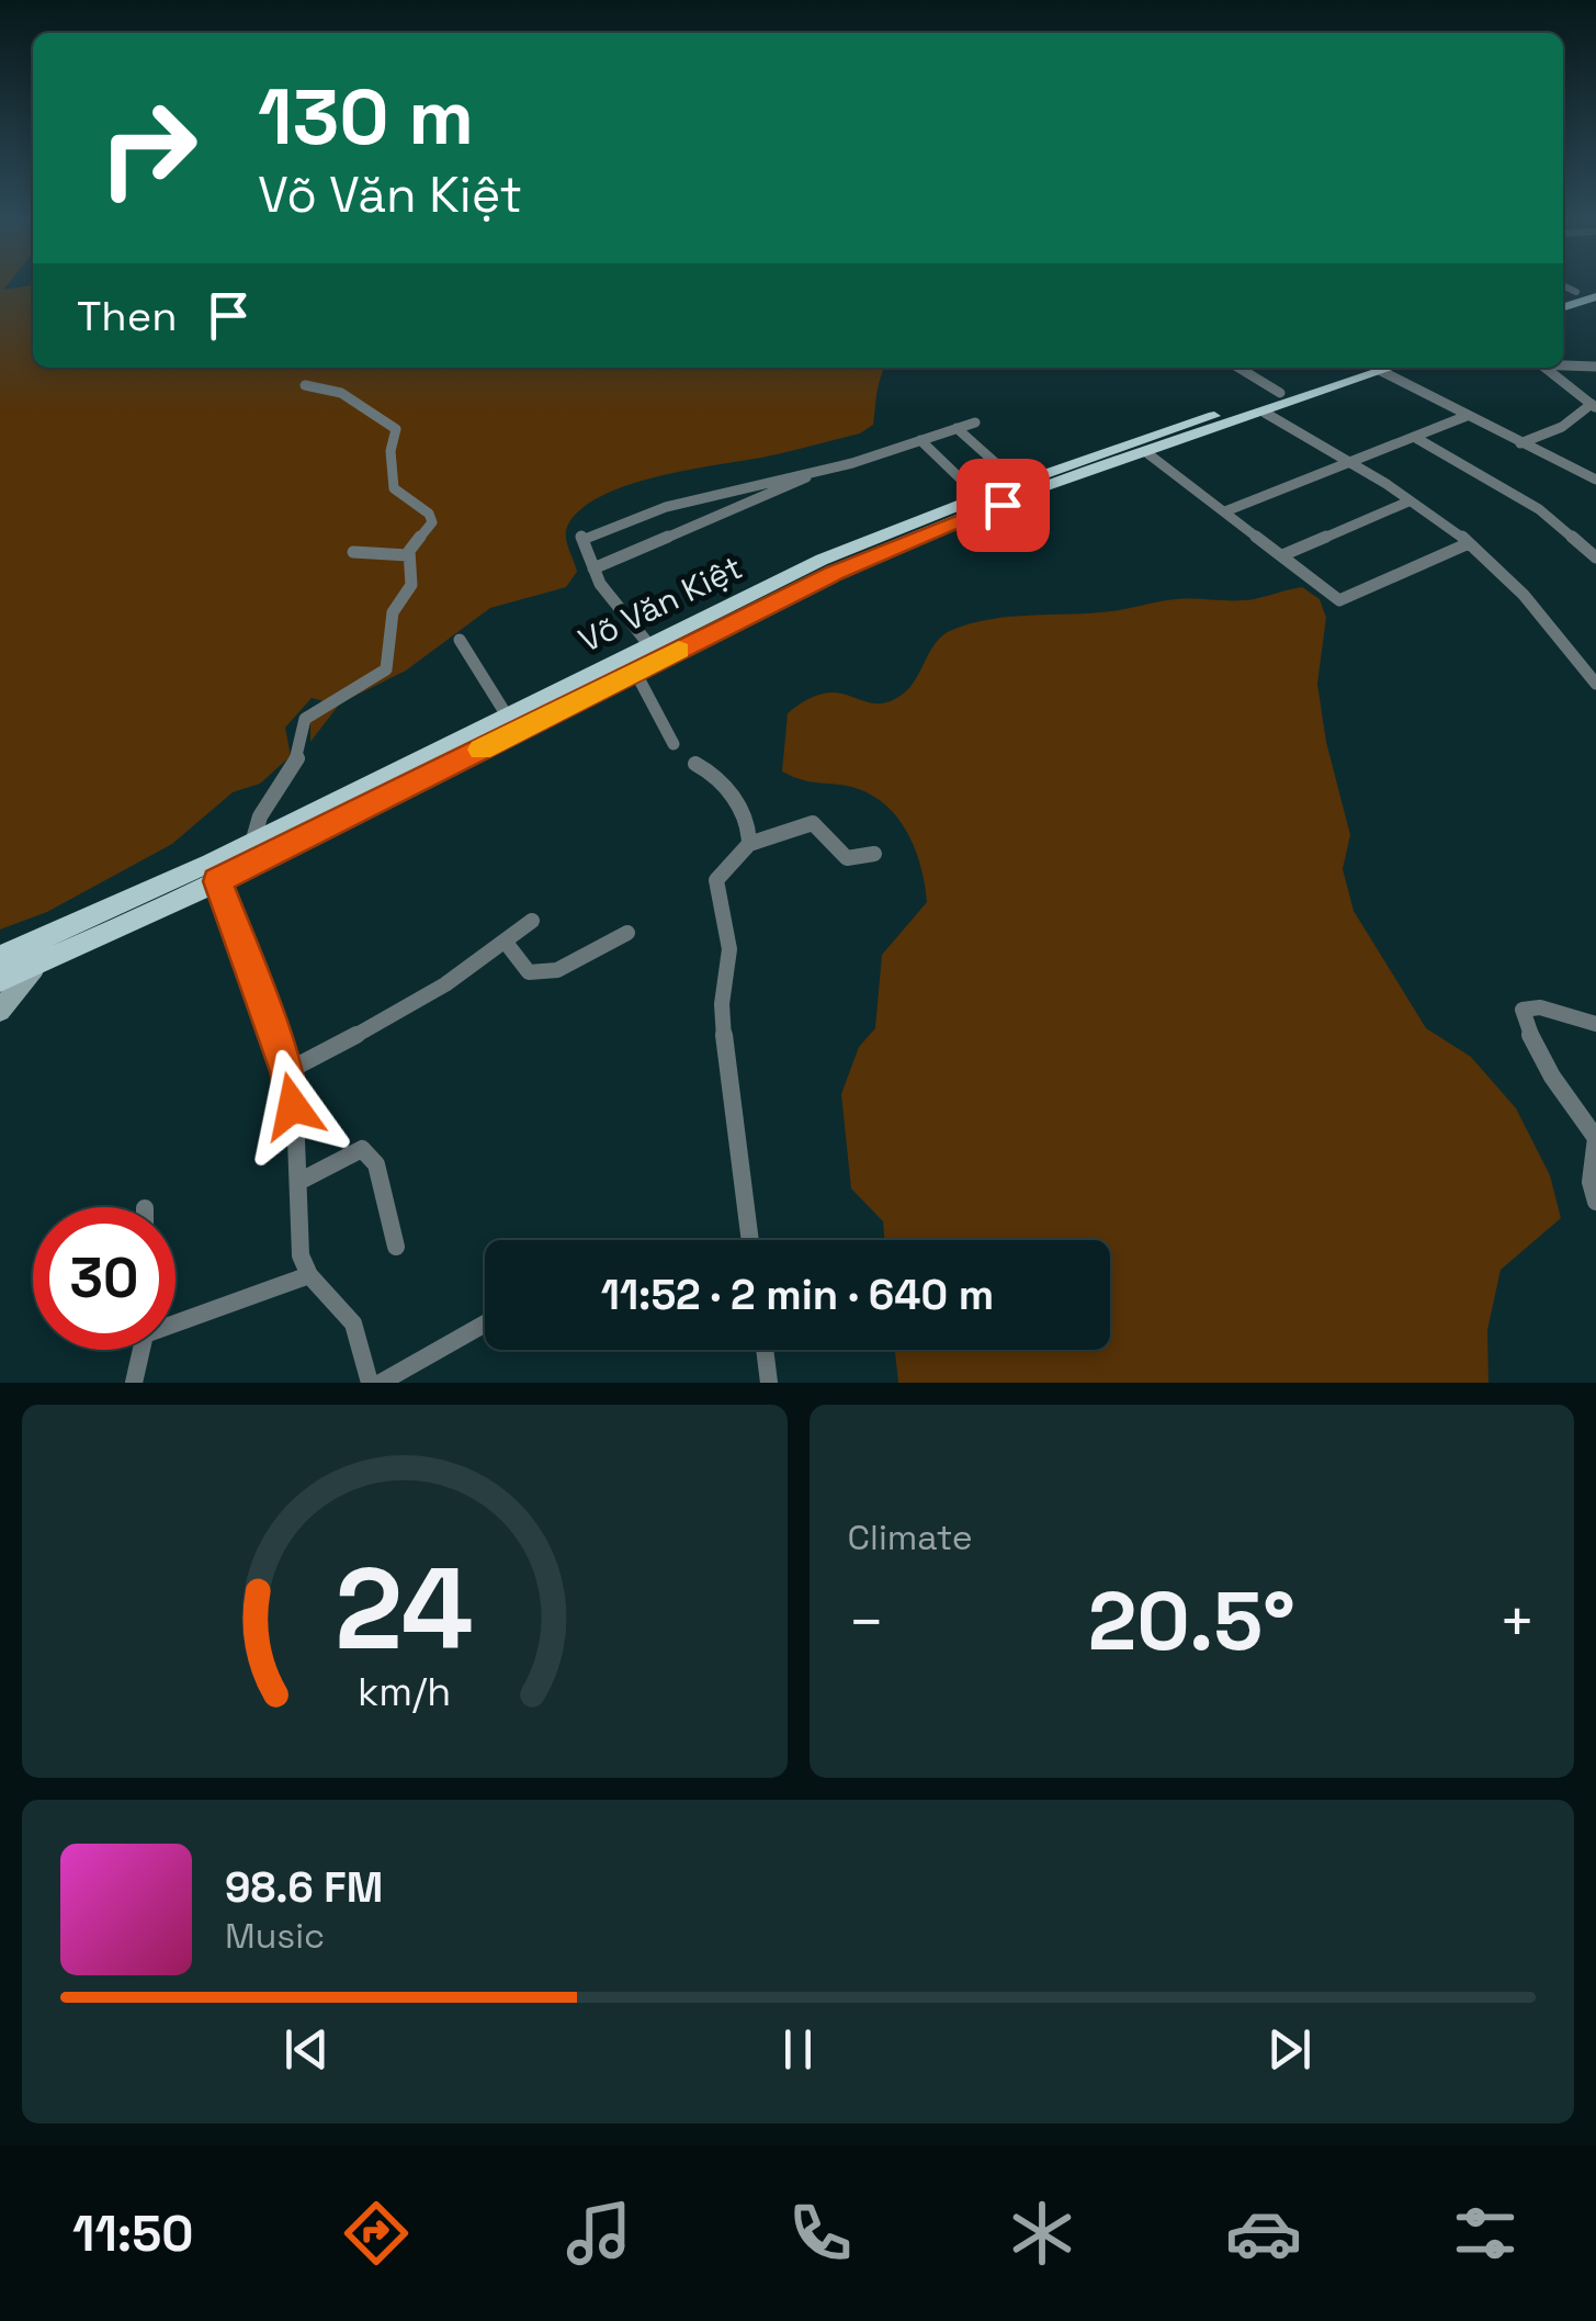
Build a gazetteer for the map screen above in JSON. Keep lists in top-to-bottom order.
{
  "streets": {
    "main road": ["Võ Văn Kiệt"]
  },
  "page": {
    "turn": ["130 m", "Võ Văn Kiệt"],
    "then": "Then",
    "limit": "30",
    "trip": "11:52 · 2 min · 640 m",
    "tile": "Climate",
    "heat": ["−", "20.5°", "+"],
    "song": ["98.6 FM", "Music"],
    "tabs": "11:50",
    "gauge": ["24", "km/h"]
  }
}
